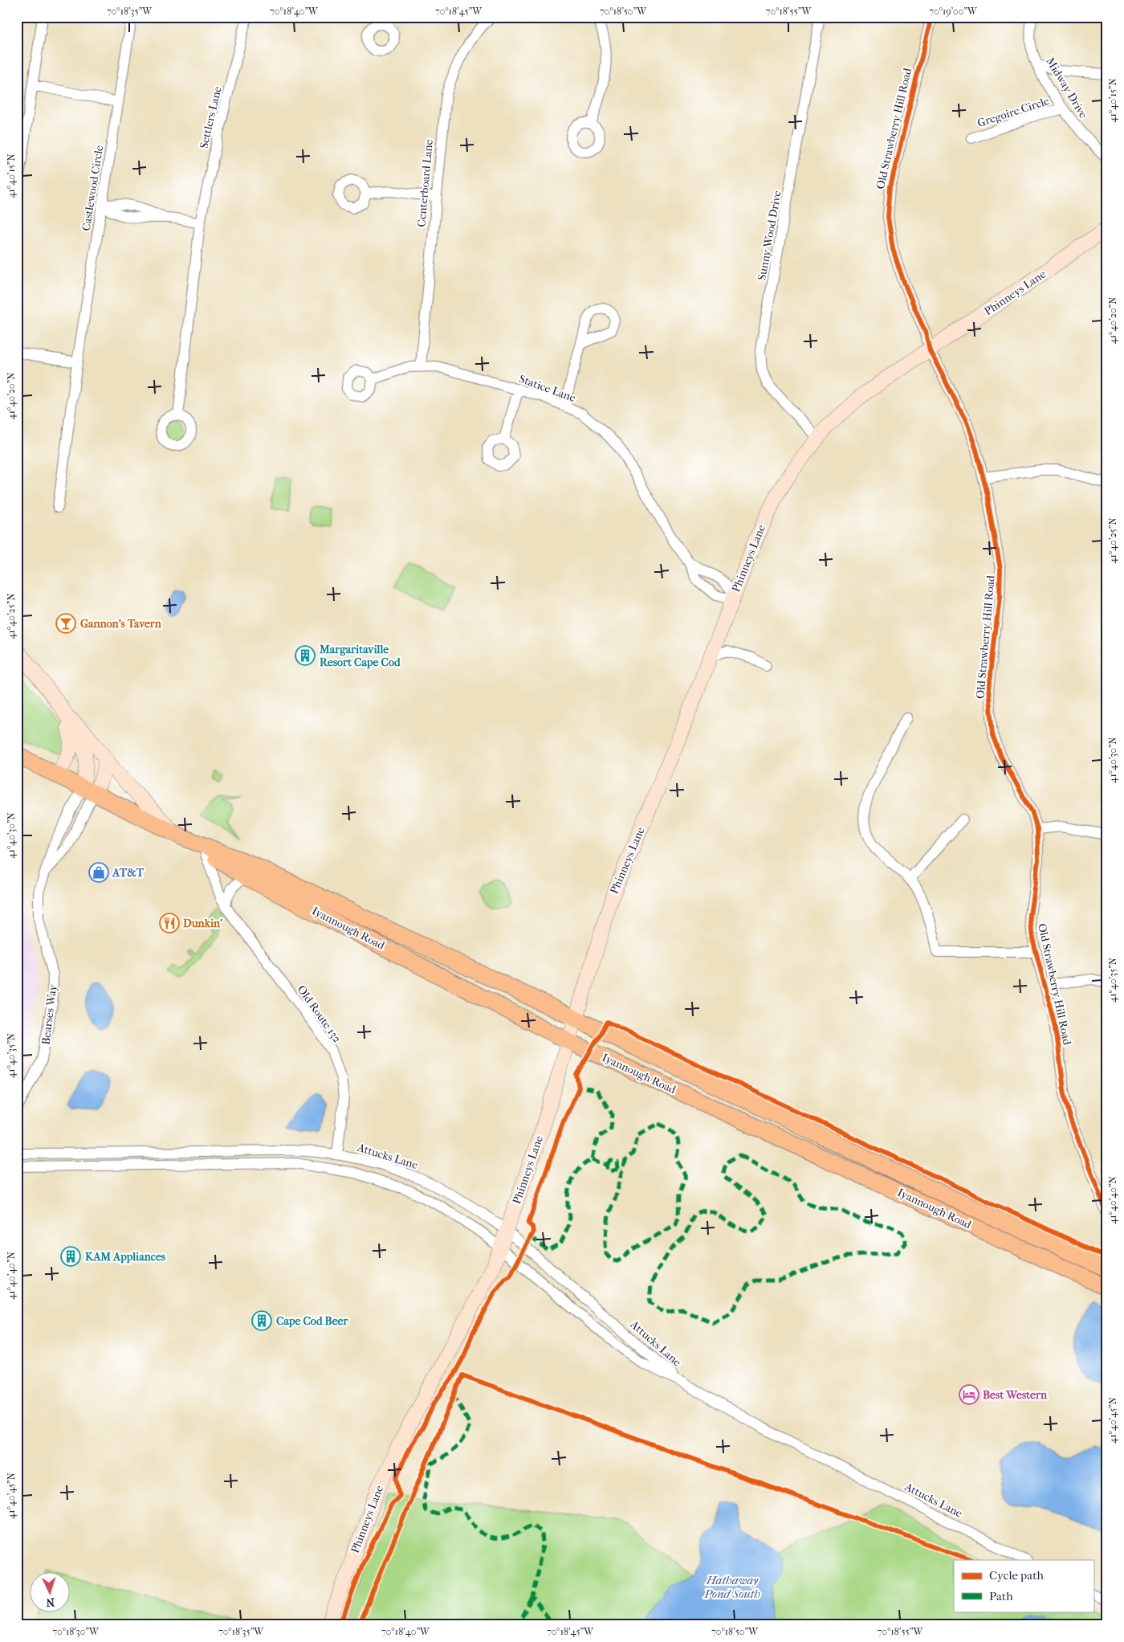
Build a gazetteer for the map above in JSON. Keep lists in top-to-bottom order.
{
  "streets": {
    "main road": ["Phinneys Lane", "Iyannough Road", "Bearses Way"],
    "street": [
      "Midway Drive",
      "Gregoire Circle",
      "Settlers Lane",
      "Old Strawberry Hill Road",
      "Centerboard Lane",
      "Castlewood Circle",
      "Sunny Wood Drive",
      "Statice Lane",
      "Old Route 132",
      "Attucks Lane"
    ]
  },
  "crossings": [
    ["Midway Drive", "Gregoire Circle"],
    ["Old Strawberry Hill Road", "Phinneys Lane"],
    ["Centerboard Lane", "Statice Lane"],
    ["Sunny Wood Drive", "Phinneys Lane"],
    ["Phinneys Lane", "Statice Lane"],
    ["Phinneys Lane", "Iyannough Road"],
    ["Phinneys Lane", "Attucks Lane"],
    ["Iyannough Road", "Old Route 132"],
    ["Iyannough Road", "Bearses Way"],
    ["Old Route 132", "Attucks Lane"]
  ],
  "water": ["Hathaway Pond South"],
  "places": {
    "bar": ["Gannon's Tavern"],
    "building": ["Margaritaville Resort Cape Cod", "KAM Appliances", "Cape Cod Beer"],
    "shop": ["AT&T"],
    "restaurant": ["Dunkin'"],
    "hotel": ["Best Western"]
  },
  "legend": ["Cycle path", "Path"],
  "north": "bottom",
  "coordinates": [
    "70°18'35\"W",
    "70°18'40\"W",
    "70°18'45\"W",
    "70°18'50\"W",
    "70°18'55\"W",
    "70°19'00\"W",
    "41°40'15\"N",
    "41°40'20\"N",
    "41°40'25\"N",
    "41°40'30\"N",
    "41°40'35\"N",
    "41°40'40\"N",
    "41°40'45\"N",
    "70°18'30\"W"
  ]
}
